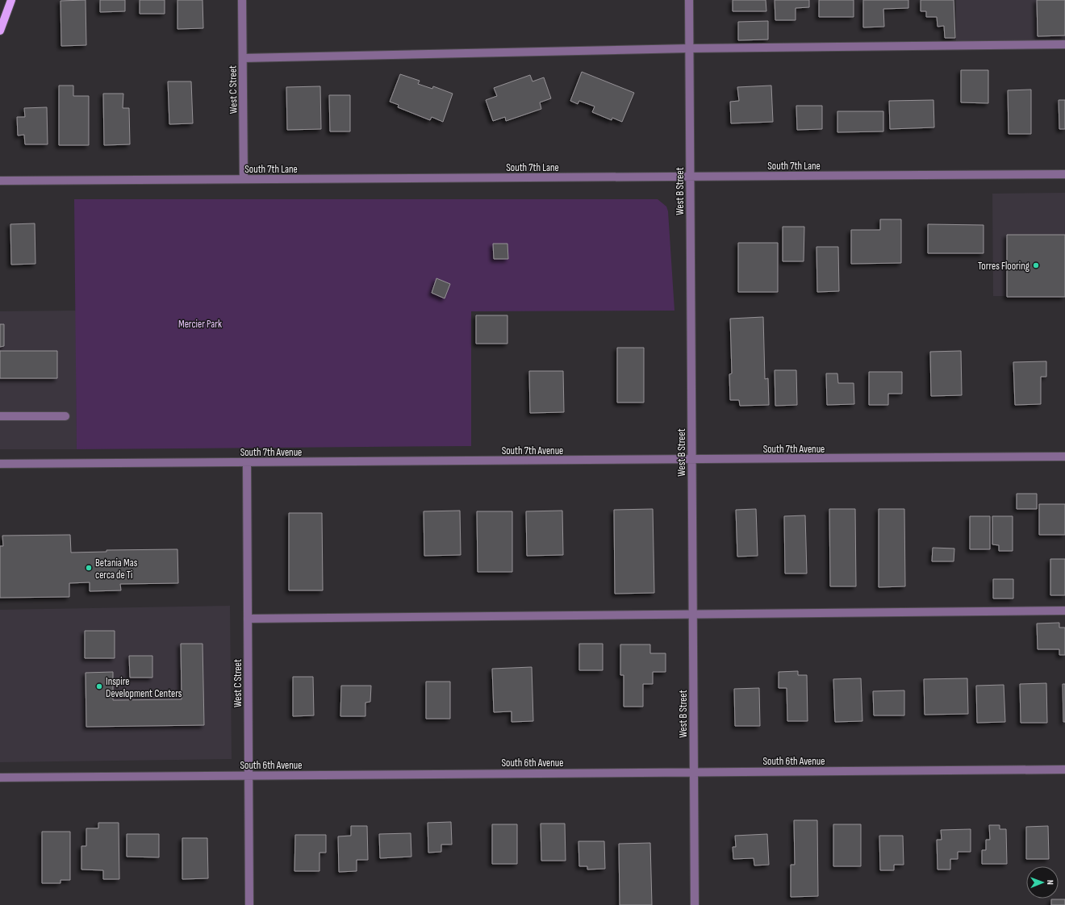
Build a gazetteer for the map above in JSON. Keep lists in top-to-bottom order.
{
  "streets": {
    "street": [
      "West C Street",
      "South 7th Lane",
      "West B Street",
      "South 7th Avenue",
      "South 6th Avenue"
    ]
  },
  "crossings": [
    ["West C Street", "South 7th Lane"],
    ["West C Street", "South 7th Avenue"],
    ["West C Street", "South 6th Avenue"],
    ["South 7th Lane", "West B Street"],
    ["West B Street", "South 7th Avenue"],
    ["West B Street", "South 6th Avenue"]
  ],
  "parks": ["Mercier Park"],
  "places": ["Torres Flooring", "Betania Mas cerca de Ti", "Inspire Development Centers"],
  "north": "right"
}
